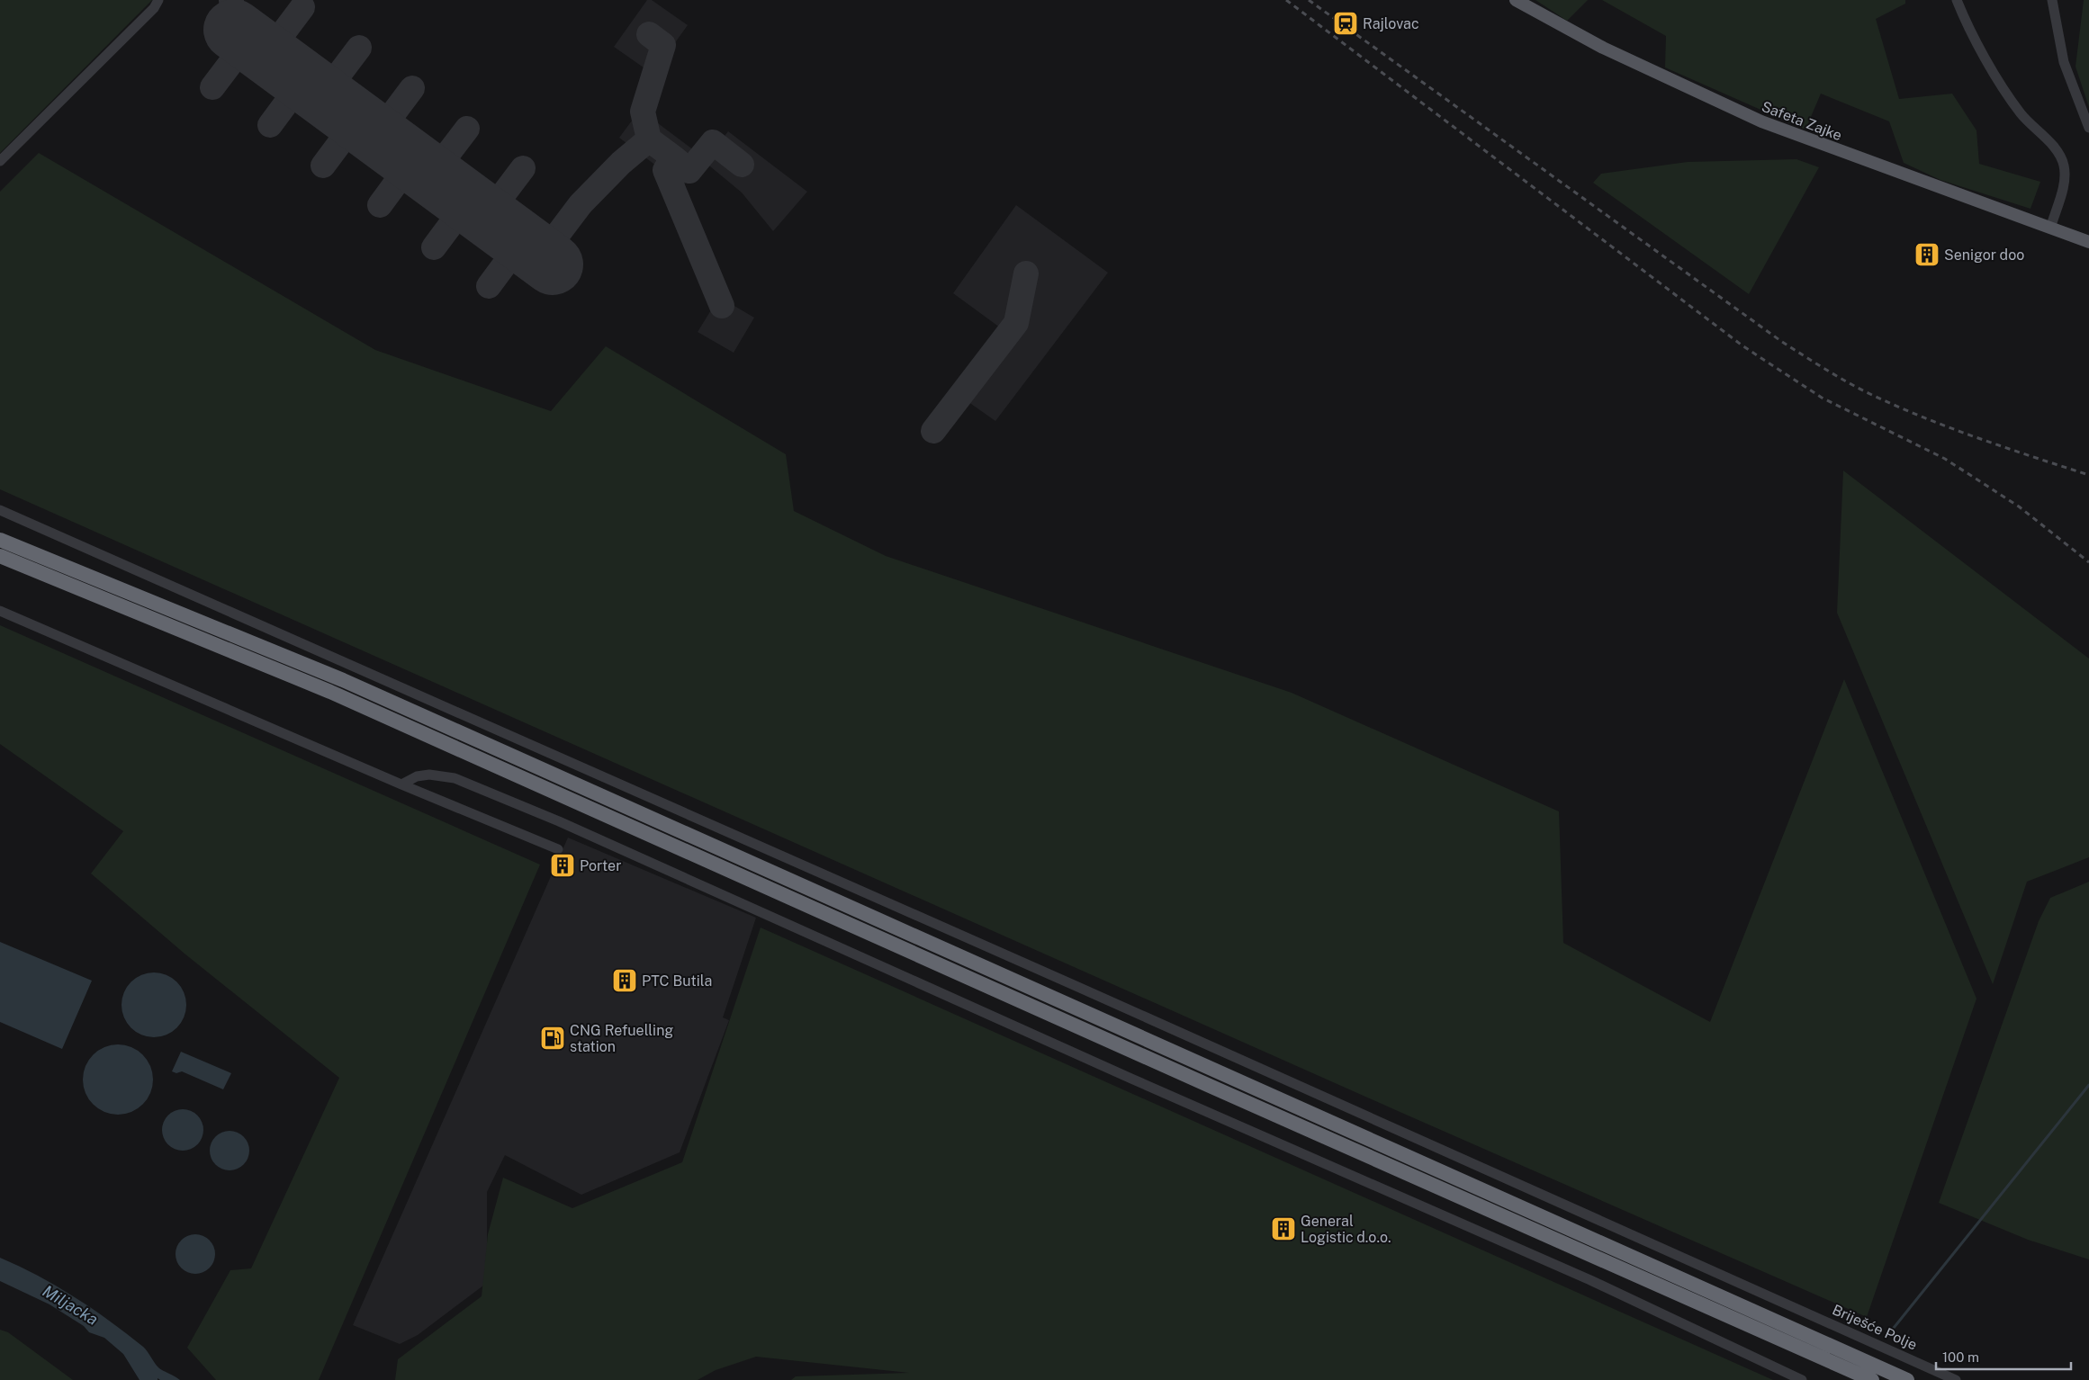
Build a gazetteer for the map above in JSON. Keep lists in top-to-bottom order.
{
  "streets": {
    "main road": ["Safeta Zajke"],
    "street": ["Briješće Polje"]
  },
  "water": ["Miljacka"],
  "places": {
    "station": ["Rajlovac"],
    "building": [
      "Senigor doo",
      "Porter",
      "PTC Butila",
      "General Logistic d.o.o."
    ],
    "fuel station": ["CNG Refuelling station"]
  },
  "scale_bar": "100 m"
}
